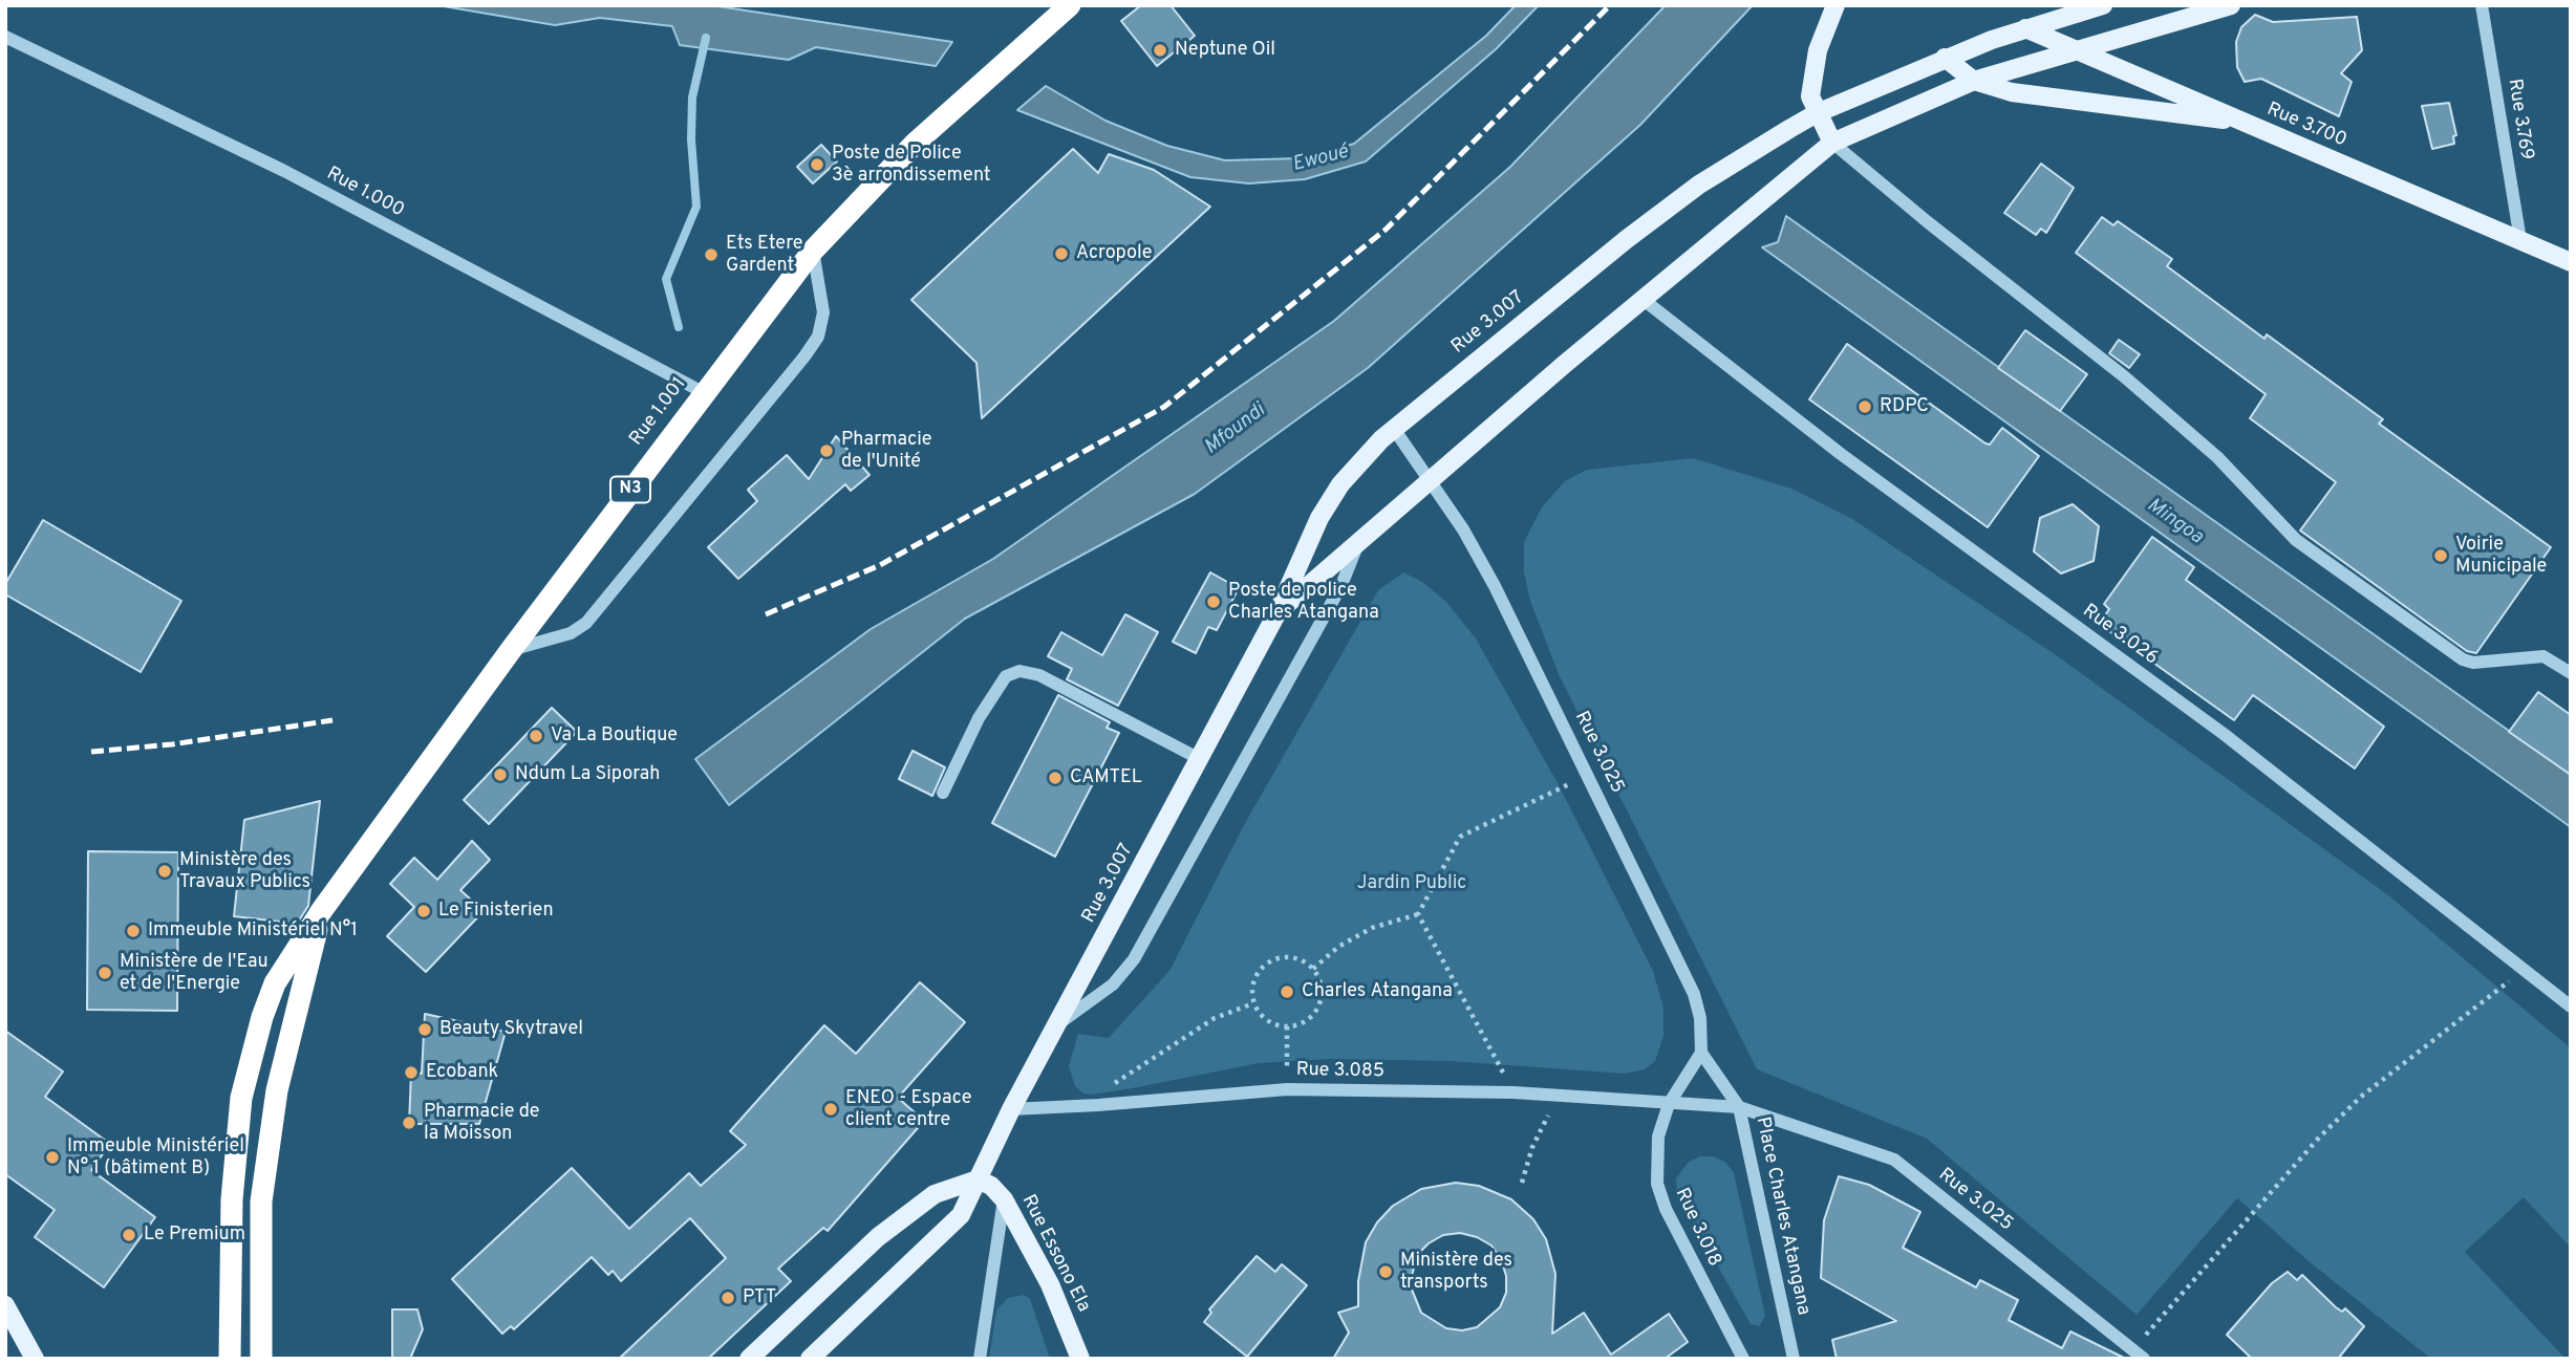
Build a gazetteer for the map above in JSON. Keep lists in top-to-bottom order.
{
  "streets": {
    "highway": ["Rue 1.001", "N3"],
    "main road": ["Rue 3.700", "Rue 3.007", "Rue Essono Ela"],
    "street": [
      "Rue 3.769",
      "Rue 1.000",
      "Rue 3.026",
      "Rue 3.025",
      "Rue 3.085",
      "Place Charles Atangana",
      "Rue 3.018"
    ]
  },
  "crossings": [
    ["Rue 3.769", "Rue 3.700"],
    ["Rue 3.700", "Rue 3.007"],
    ["Rue 1.000", "Rue 1.001"],
    ["Rue 3.007", "Rue 3.026"],
    ["Rue 3.007", "Rue 3.025"],
    ["Rue 3.007", "Rue 3.085"],
    ["Rue 3.007", "Rue Essono Ela"],
    ["Rue 1.001", "N3"],
    ["Rue 3.025", "Place Charles Atangana"],
    ["Rue 3.085", "Place Charles Atangana"],
    ["Rue 3.085", "Rue 3.018"],
    ["Place Charles Atangana", "Rue 3.018"]
  ],
  "water": ["Ewoué", "Mfoundi", "Mingoa"],
  "parks": ["Jardin Public"],
  "places": [
    "Neptune Oil",
    "Poste de Police 3è arrondissement",
    "Acropole",
    "Ets Etere Gardent",
    "RDPC",
    "Pharmacie de l'Unité",
    "Voirie Municipale",
    "Poste de police Charles Atangana",
    "Va La Boutique",
    "Ndum La Siporah",
    "CAMTEL",
    "Ministère des Travaux Publics",
    "Le Finisterien",
    "Immeuble Ministériel N°1",
    "Ministère de l'Eau et de l'Energie",
    "Charles Atangana",
    "Beauty Skytravel",
    "Ecobank",
    "ENEO - Espace client centre",
    "Pharmacie de la Moisson",
    "Immeuble Ministériel N° 1 (bâtiment B)",
    "Le Premium",
    "Ministère des transports",
    "PTT"
  ]
}
